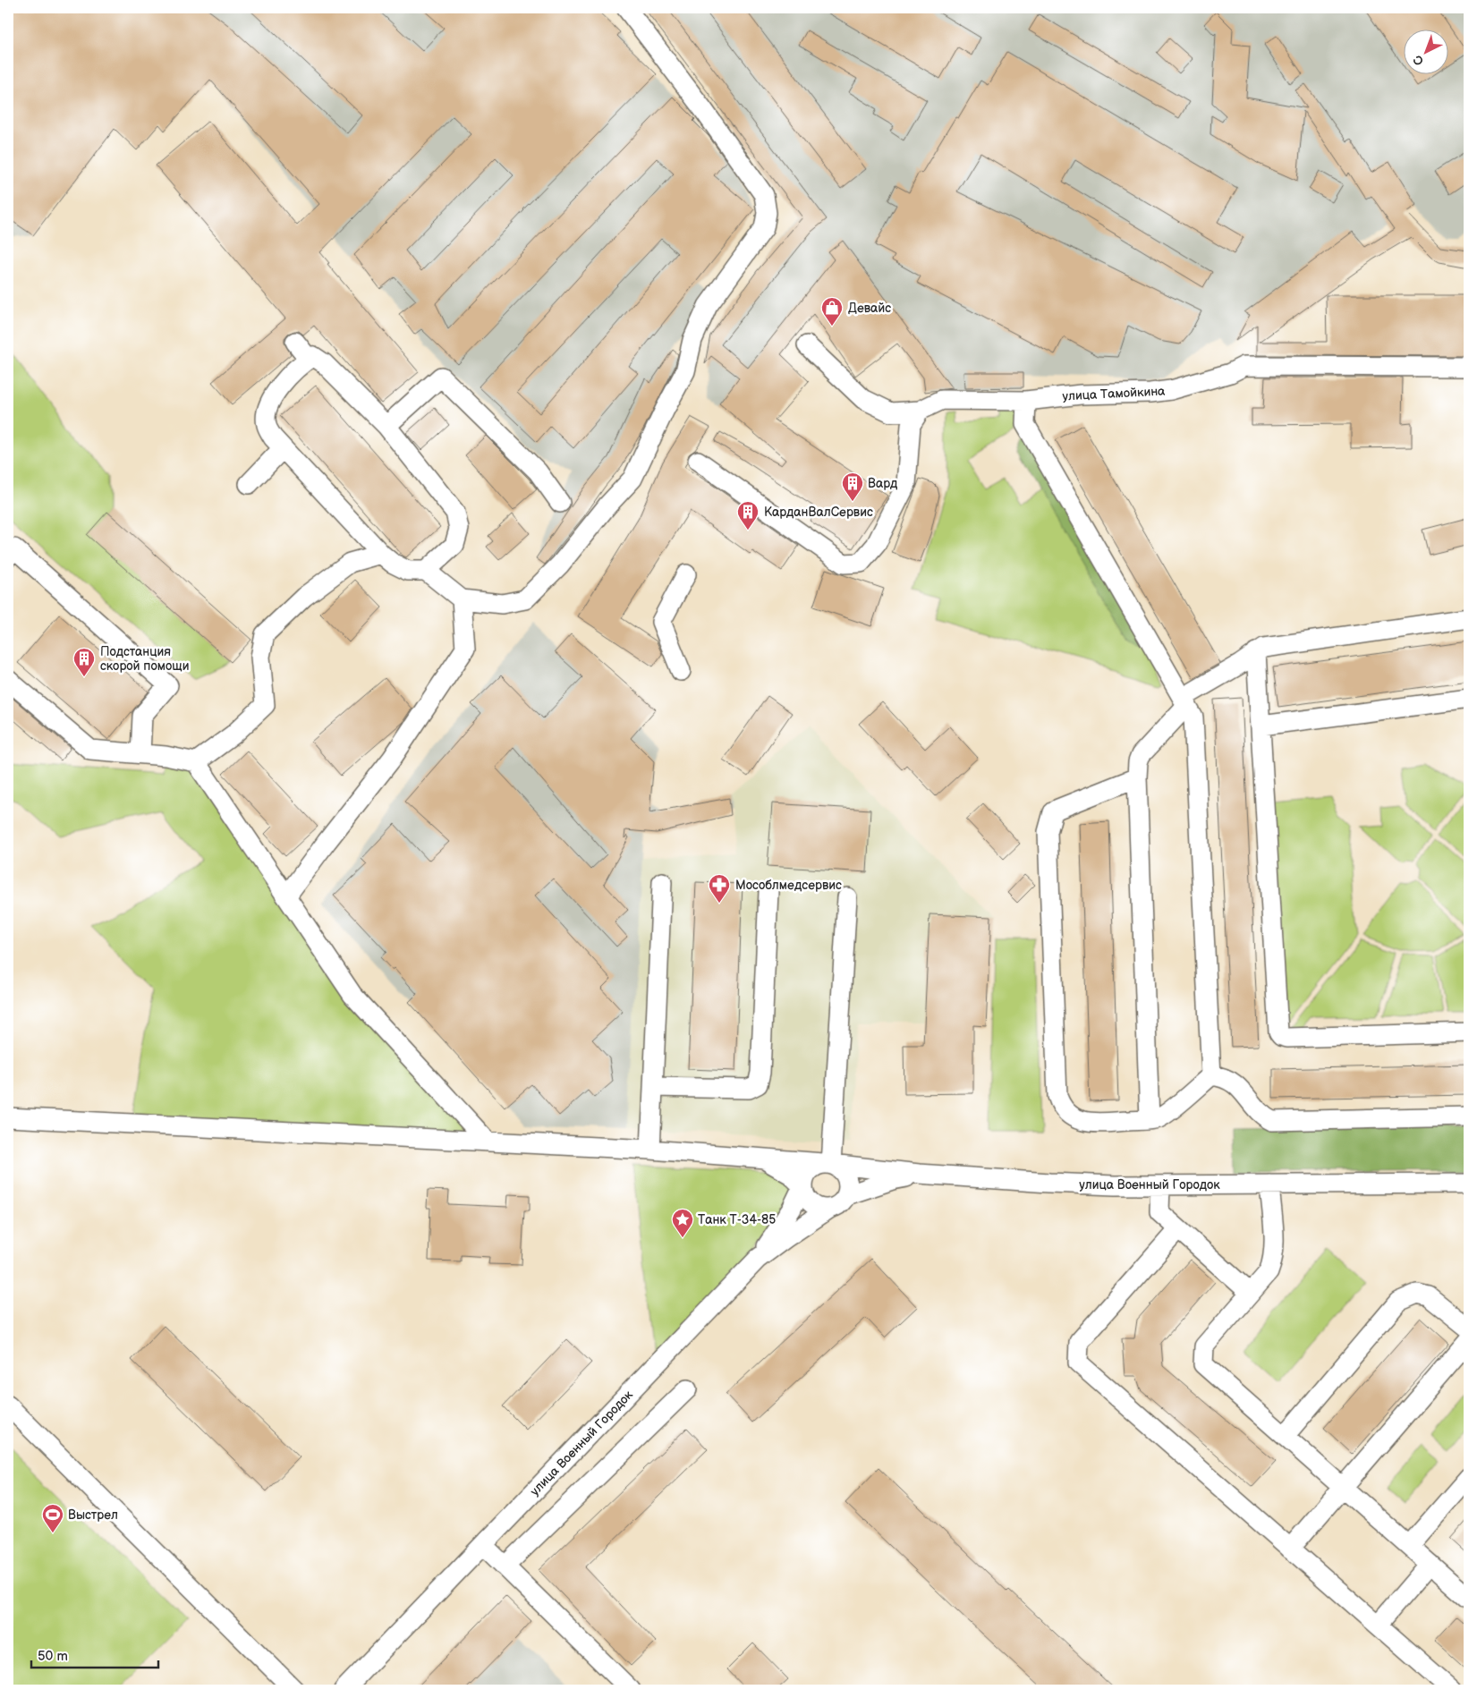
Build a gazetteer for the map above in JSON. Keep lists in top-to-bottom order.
{
  "streets": {
    "street": ["улица Тамойкина", "улица Военный Городок"]
  },
  "places": {
    "shop": ["Девайс"],
    "building": ["Вард", "КарданВалСервис", "Подстанция скорой помощи"],
    "pharmacy": ["Мособлмедсервис"],
    "place": ["Танк Т-34-85"],
    "sports": ["Выстрел"]
  },
  "scale_bar": "50 m",
  "north": "bottom left"
}
